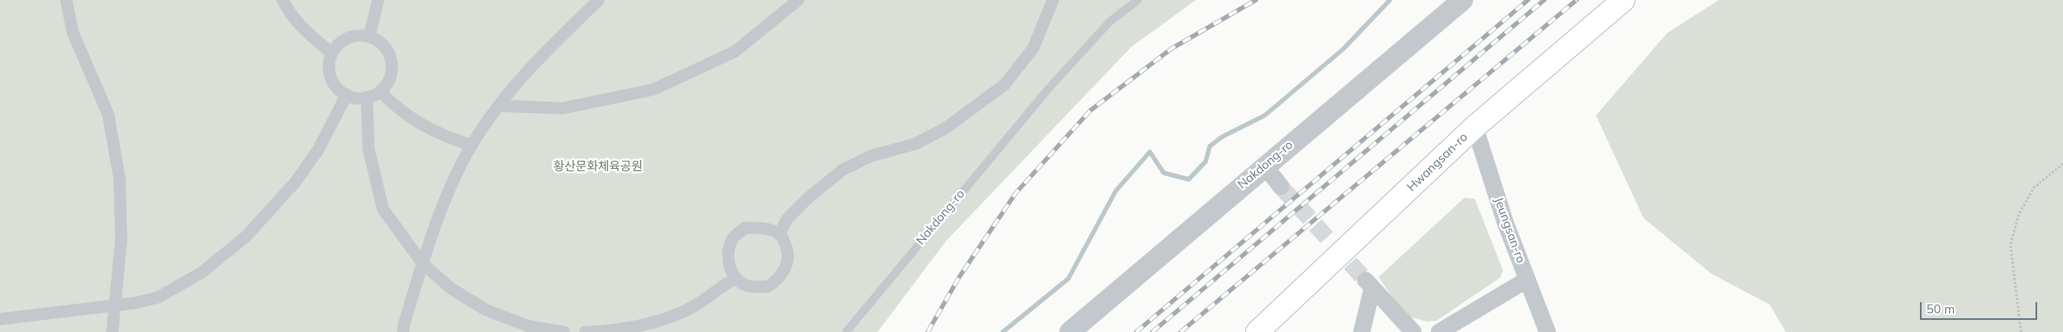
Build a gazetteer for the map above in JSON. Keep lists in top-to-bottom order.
{
  "streets": {
    "main road": ["Hwangsan-ro"],
    "street": ["Nakdong-ro", "Jeungsan-ro"]
  },
  "crossings": [
    ["Hwangsan-ro", "Jeungsan-ro"]
  ],
  "parks": ["황산문화체육공원"],
  "scale_bar": "50 m"
}
